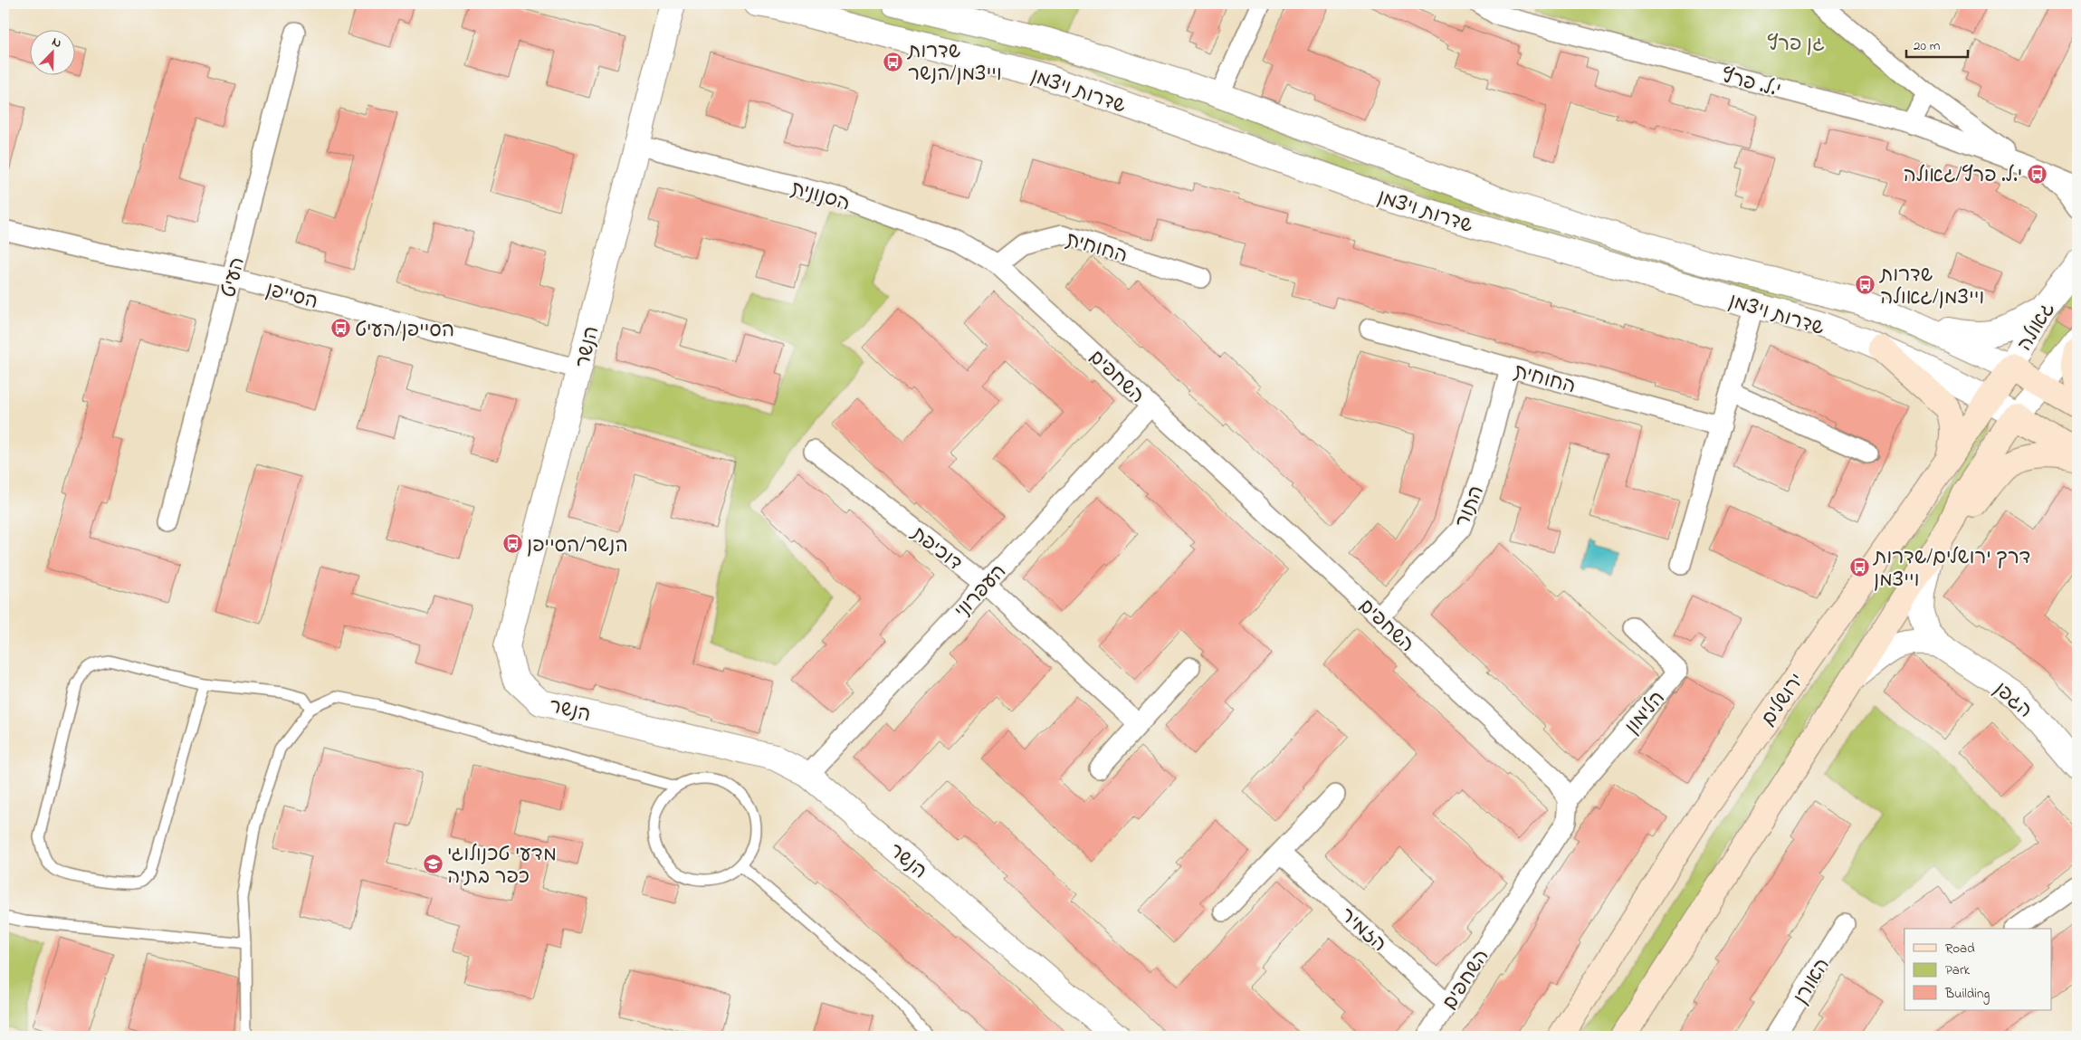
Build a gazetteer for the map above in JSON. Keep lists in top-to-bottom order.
{
  "streets": {
    "main road": ["שדרות ויצמן", "ירושלים"],
    "street": [
      "י.ל. פרץ",
      "הסנונית",
      "החוחית",
      "העיט",
      "הסייפן",
      "גאולה",
      "הנשר",
      "השחפים",
      "התור",
      "דוכיפת",
      "העפרוני",
      "הגפן",
      "הלימון",
      "הזמיר",
      "האורן"
    ]
  },
  "crossings": [
    ["שדרות ויצמן", "גאולה"],
    ["שדרות ויצמן", "ירושלים"],
    ["הסנונית", "החוחית"],
    ["הסנונית", "הנשר"],
    ["הסנונית", "השחפים"],
    ["החוחית", "השחפים"],
    ["החוחית", "התור"],
    ["העיט", "הסייפן"],
    ["הסייפן", "הנשר"],
    ["גאולה", "ירושלים"],
    ["הנשר", "העפרוני"],
    ["השחפים", "התור"],
    ["השחפים", "העפרוני"],
    ["השחפים", "הלימון"],
    ["השחפים", "הזמיר"],
    ["דוכיפת", "העפרוני"]
  ],
  "parks": ["גן פרץ"],
  "places": {
    "bus stop": [
      "שדרות וייצמן/הנשר",
      "י.ל. פרץ/גאולה",
      "שדרות וייצמן/גאולה",
      "הסייפן/העיט",
      "הנשר/הסייפן",
      "דרך ירושלים/שדרות וייצמן"
    ],
    "school or university": ["מדעי טכנולוגי כפר בתיה"]
  },
  "legend": ["Road", "Park", "Building"],
  "scale_bar": "20 m",
  "north": "top right"
}
